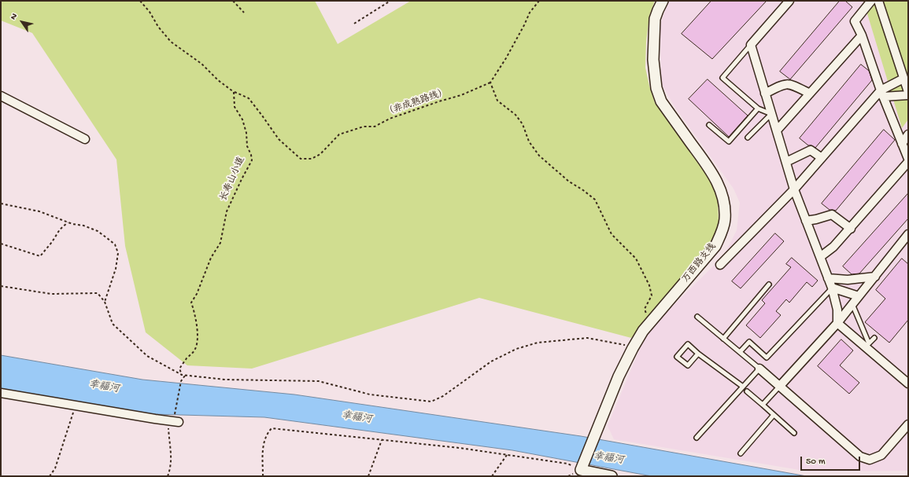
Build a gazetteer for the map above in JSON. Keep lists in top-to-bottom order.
{
  "streets": {
    "street": ["万西路支线"],
    "path": ["（非成熟路线）", "长寿山小道"]
  },
  "crossings": [
    ["（非成熟路线）", "长寿山小道"]
  ],
  "water": ["幸福河"],
  "scale_bar": "50 m",
  "north": "top left"
}
